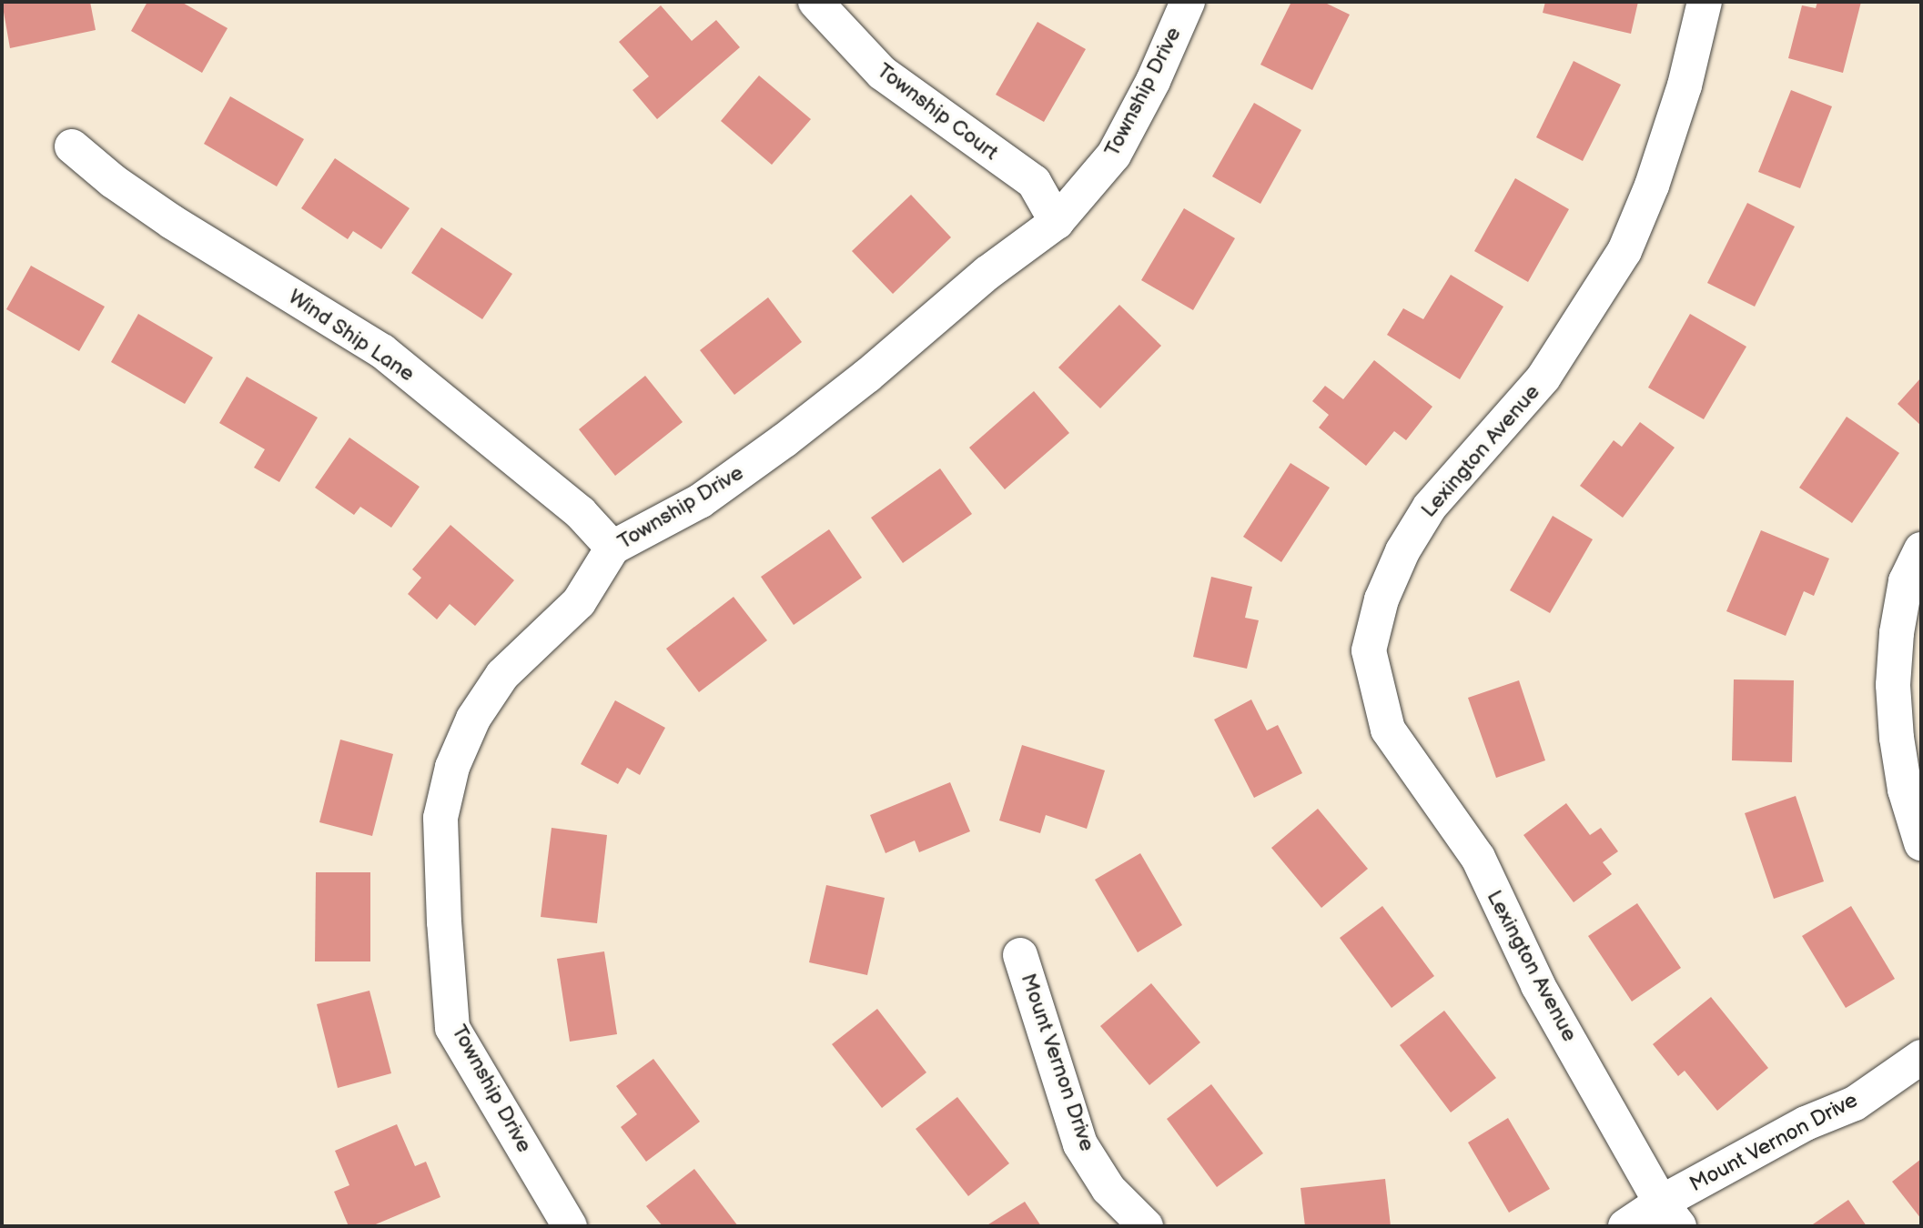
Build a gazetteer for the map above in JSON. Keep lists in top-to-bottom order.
{
  "streets": {
    "street": [
      "Township Drive",
      "Township Court",
      "Wind Ship Lane",
      "Lexington Avenue",
      "Mount Vernon Drive"
    ]
  },
  "crossings": [
    ["Township Drive", "Township Court"],
    ["Township Drive", "Wind Ship Lane"],
    ["Lexington Avenue", "Mount Vernon Drive"]
  ]
}
